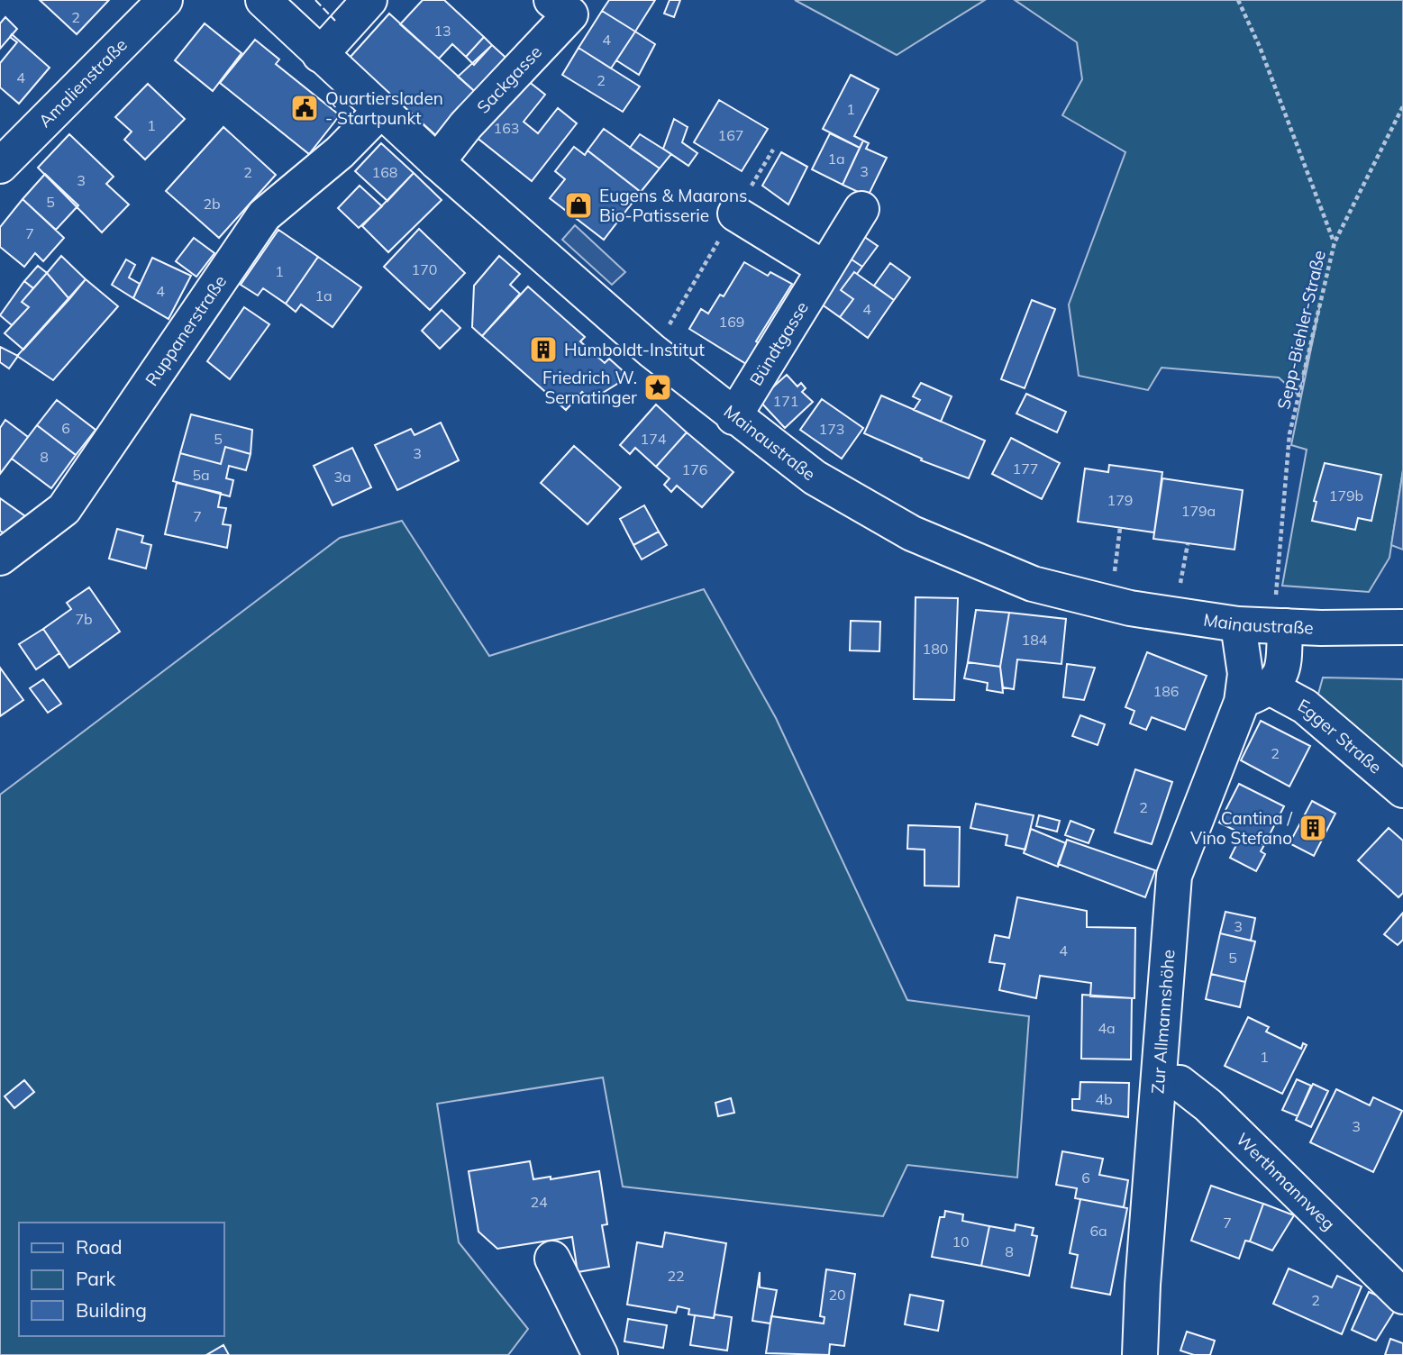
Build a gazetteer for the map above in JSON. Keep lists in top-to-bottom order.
{
  "streets": {
    "street": [
      "Sackgasse",
      "Amalienstraße",
      "Ruppanerstraße",
      "Bündtgasse",
      "Mainaustraße",
      "Egger Straße",
      "Zur Allmannshöhe",
      "Werthmannweg"
    ],
    "path": ["Sepp-Biehler-Straße"]
  },
  "crossings": [
    ["Sackgasse", "Mainaustraße"],
    ["Sepp-Biehler-Straße", "Mainaustraße"],
    ["Sepp-Biehler-Straße", "Zur Allmannshöhe"],
    ["Ruppanerstraße", "Mainaustraße"],
    ["Bündtgasse", "Mainaustraße"],
    ["Mainaustraße", "Zur Allmannshöhe"],
    ["Egger Straße", "Zur Allmannshöhe"],
    ["Zur Allmannshöhe", "Werthmannweg"]
  ],
  "places": {
    "public building": ["Quartiersladen - Startpunkt"],
    "shop": ["Eugens & Maarons Bio-Patisserie"],
    "building": ["Humboldt-Institut", "Cantina / Vino Stefano"],
    "place": ["Friedrich W. Sernatinger"]
  },
  "house_numbers": [
    "2",
    "13",
    "4",
    "4",
    "2",
    "1",
    "1",
    "163",
    "167",
    "1a",
    "3",
    "2",
    "168",
    "3",
    "5",
    "2b",
    "7",
    "170",
    "1",
    "4",
    "1a",
    "4",
    "169",
    "171",
    "6",
    "173",
    "5",
    "174",
    "3",
    "8",
    "177",
    "176",
    "5a",
    "3a",
    "179b",
    "179",
    "179a",
    "7",
    "7b",
    "184",
    "180",
    "186",
    "2",
    "2",
    "3",
    "4",
    "5",
    "4a",
    "1",
    "4b",
    "3",
    "6",
    "24",
    "7",
    "6a",
    "10",
    "8",
    "22",
    "20",
    "2"
  ],
  "legend": ["Road", "Park", "Building"]
}
